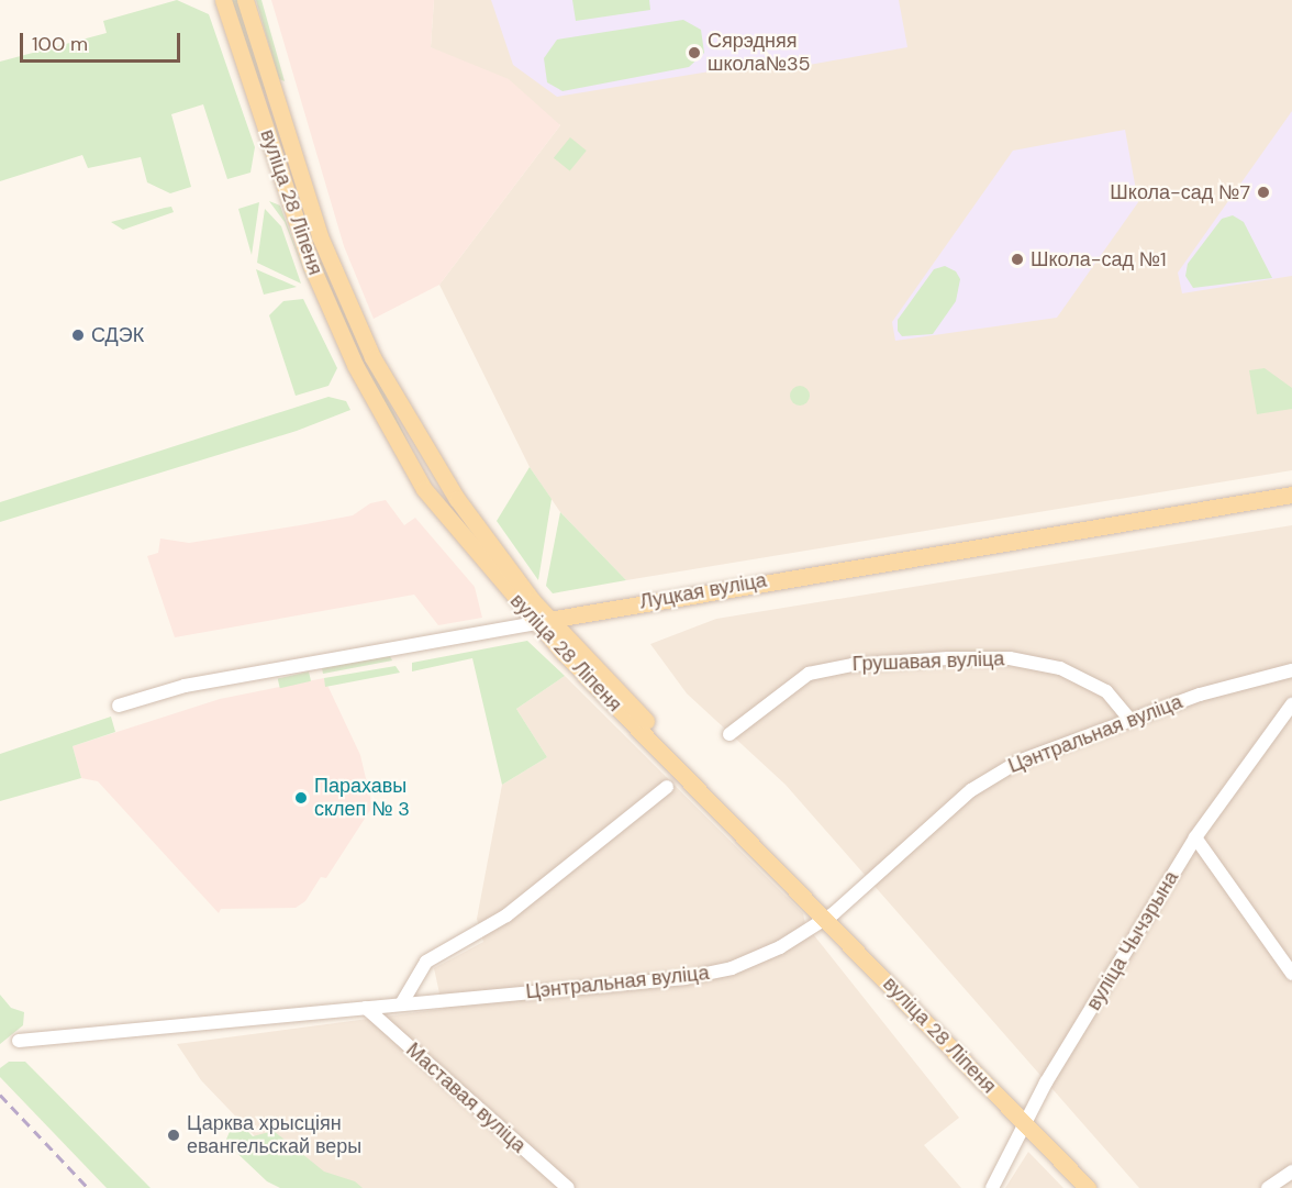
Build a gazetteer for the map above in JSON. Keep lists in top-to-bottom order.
{
  "streets": {
    "main road": ["вуліца 28 Ліпеня", "Луцкая вуліца"],
    "street": [
      "Грушавая вуліца",
      "Цэнтральная вуліца",
      "вуліца Чычэрына",
      "Маставая вуліца"
    ]
  },
  "crossings": [
    ["вуліца 28 Ліпеня", "Луцкая вуліца"],
    ["вуліца 28 Ліпеня", "Цэнтральная вуліца"],
    ["вуліца 28 Ліпеня", "вуліца Чычэрына"],
    ["Грушавая вуліца", "Цэнтральная вуліца"],
    ["Цэнтральная вуліца", "Маставая вуліца"]
  ],
  "places": [
    "Сярэдняя школа№35",
    "Школа-сад №7",
    "Школа-сад №1",
    "СДЭК",
    "Парахавы склеп № 3",
    "Царква хрысціян евангельскай веры"
  ],
  "scale_bar": "100 m"
}
